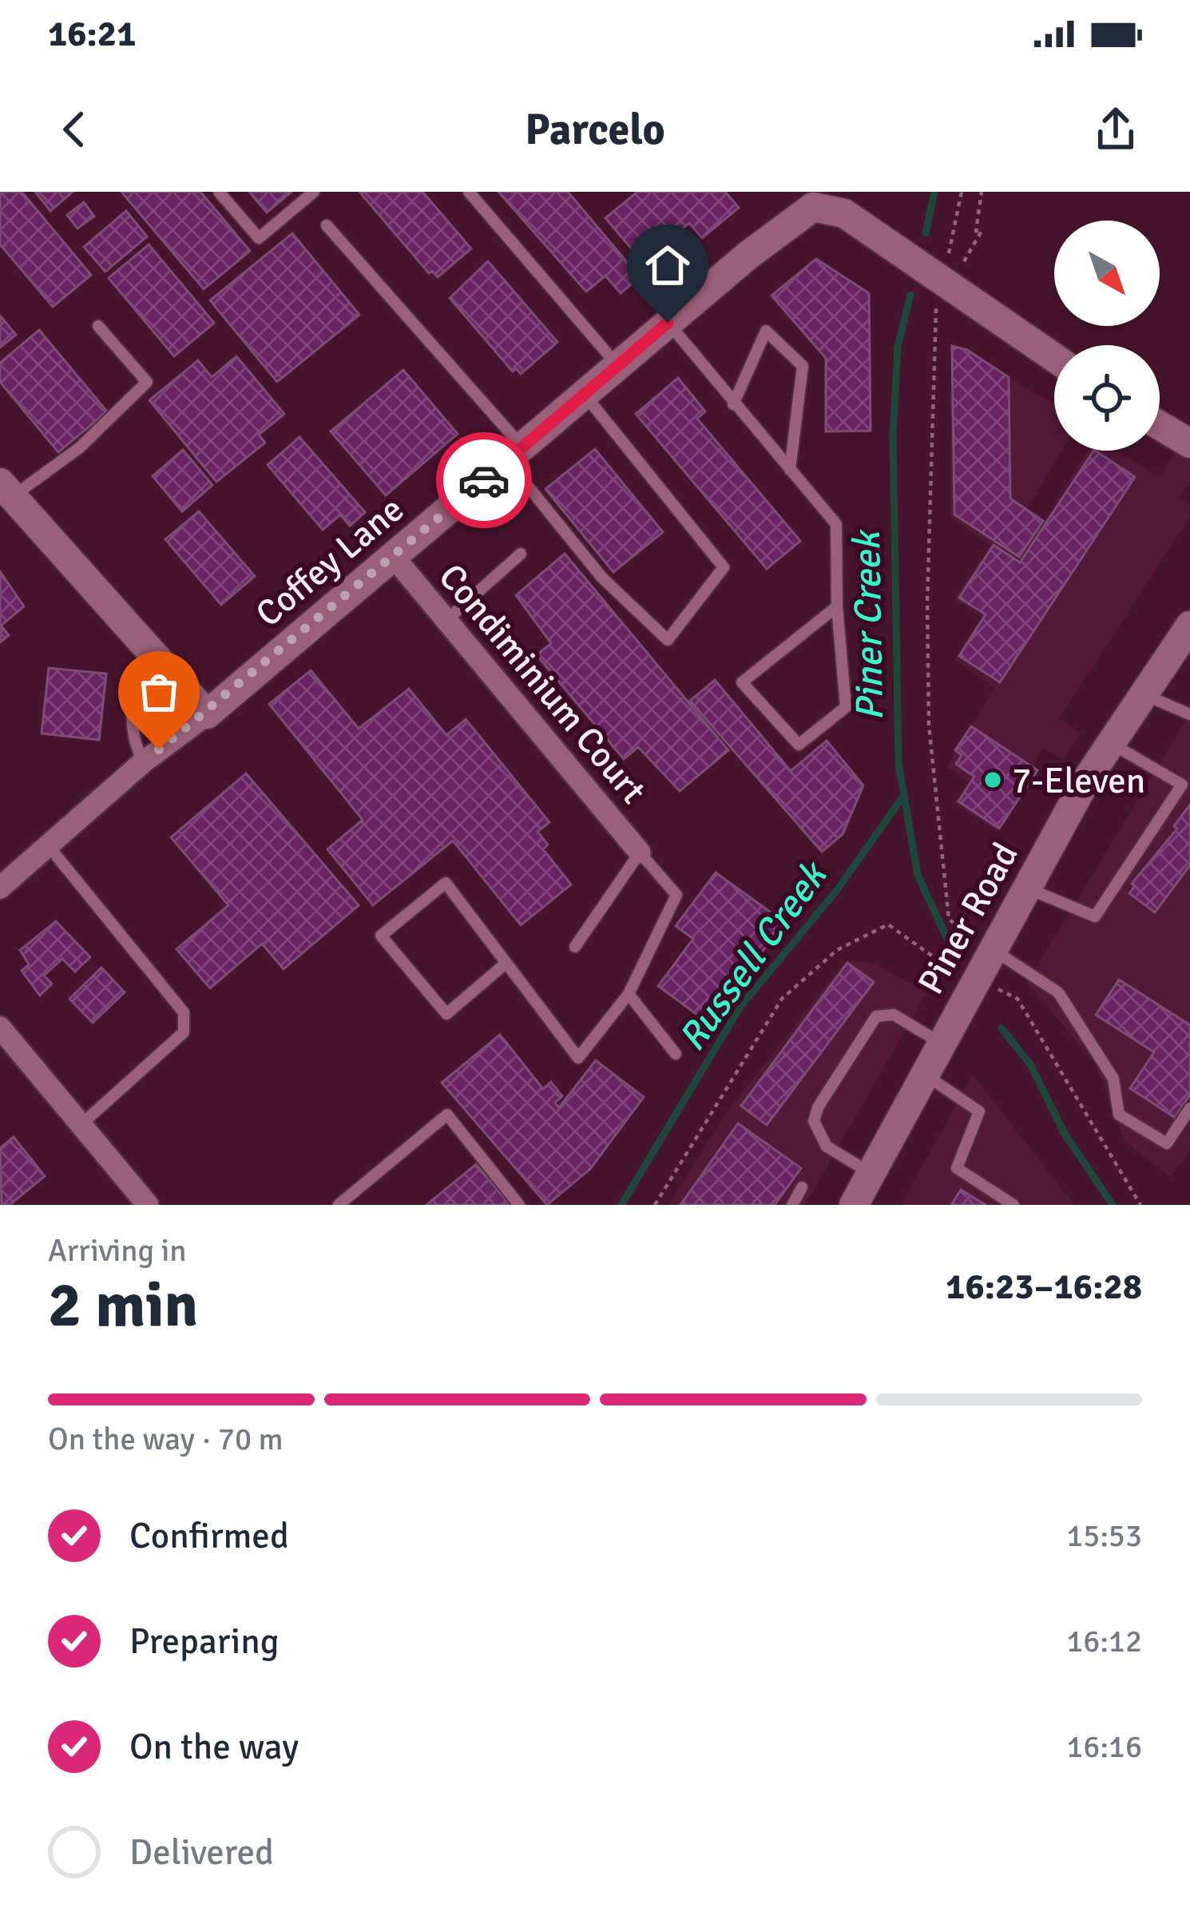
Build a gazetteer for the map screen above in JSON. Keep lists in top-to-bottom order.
{
  "streets": {
    "street": ["Coffey Lane", "Condiminium Court", "Piner Road"]
  },
  "crossings": [
    ["Coffey Lane", "Condiminium Court"]
  ],
  "water": ["Piner Creek", "Russell Creek"],
  "places": ["7-Eleven"],
  "north": "bottom right",
  "page": {
    "status": "16:21",
    "header": "Parcelo",
    "heading": ["2 min", "Arriving in", "16:23–16:28"],
    "bar": "On the way · 70 m",
    "list": [
      ["Confirmed", "15:53"],
      ["Preparing", "16:12"],
      ["On the way", "16:16"],
      "Delivered"
    ]
  }
}
